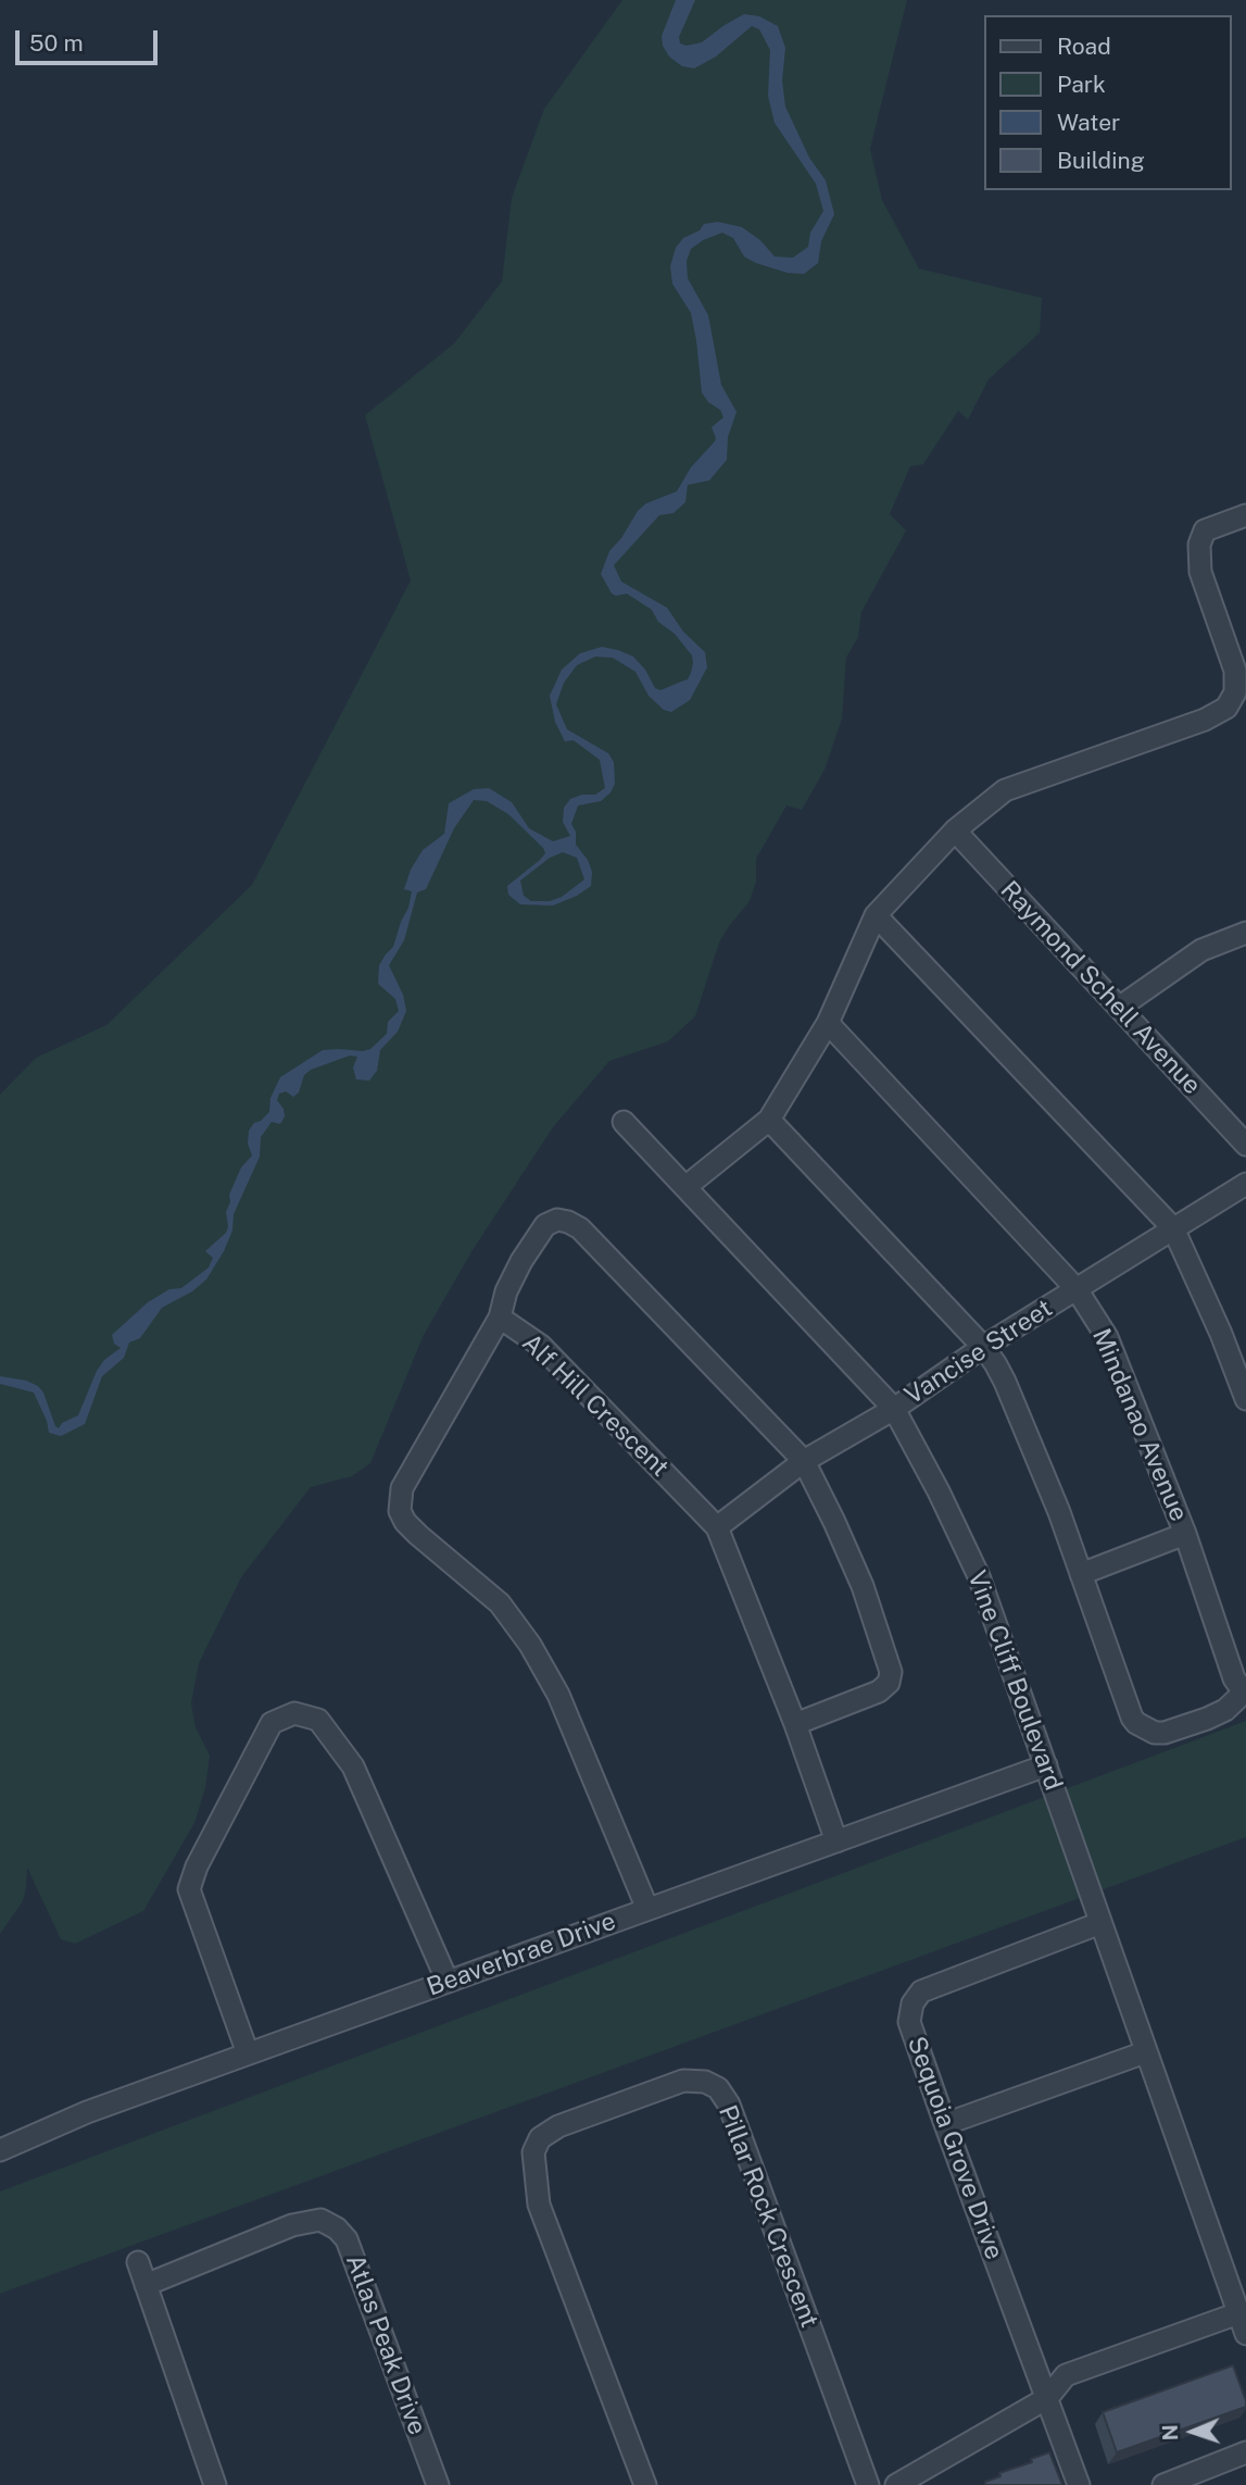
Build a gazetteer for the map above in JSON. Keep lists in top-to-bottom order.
{
  "streets": {
    "street": [
      "Raymond Schell Avenue",
      "Vancise Street",
      "Alf Hill Crescent",
      "Mindanao Avenue",
      "Vine Cliff Boulevard",
      "Beaverbrae Drive",
      "Sequoia Grove Drive",
      "Pillar Rock Crescent",
      "Atlas Peak Drive"
    ]
  },
  "crossings": [
    ["Vancise Street", "Alf Hill Crescent"],
    ["Vancise Street", "Mindanao Avenue"],
    ["Vancise Street", "Vine Cliff Boulevard"],
    ["Alf Hill Crescent", "Beaverbrae Drive"],
    ["Vine Cliff Boulevard", "Beaverbrae Drive"],
    ["Vine Cliff Boulevard", "Sequoia Grove Drive"]
  ],
  "legend": [
    "Road",
    "Park",
    "Water",
    "Building"
  ],
  "scale_bar": "50 m",
  "north": "left"
}
